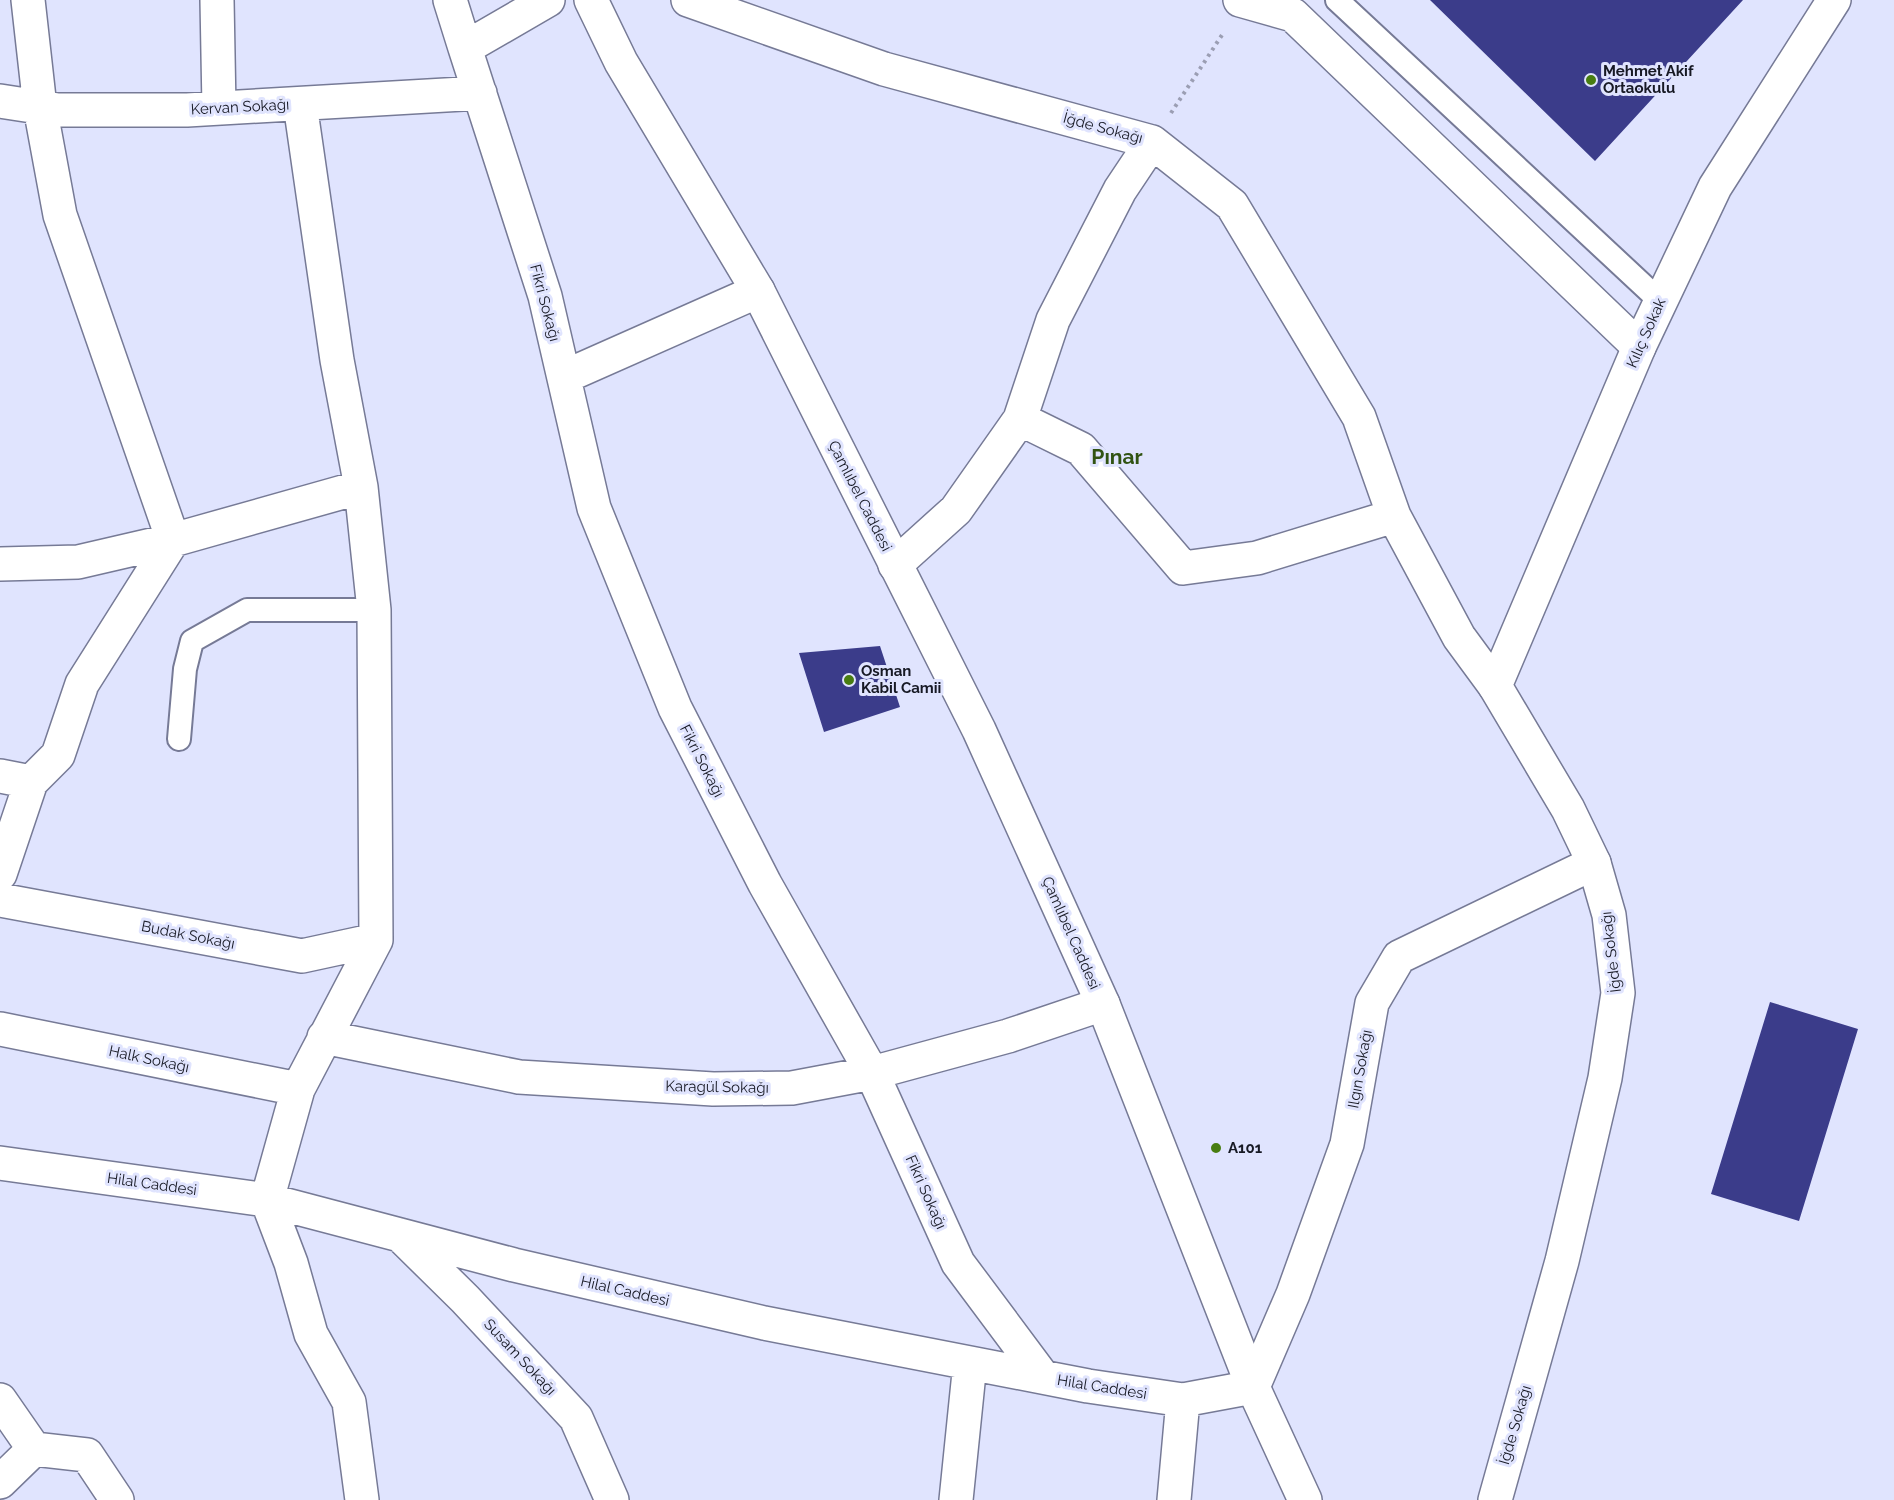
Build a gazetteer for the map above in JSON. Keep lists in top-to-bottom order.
{
  "streets": {
    "street": [
      "Kervan Sokağı",
      "İğde Sokağı",
      "Fikri Sokağı",
      "Kılıç Sokak",
      "Çamlıbel Caddesi",
      "Budak Sokağı",
      "Halk Sokağı",
      "Ilgın Sokağı",
      "Karagül Sokağı",
      "Hilal Caddesi",
      "Susam Sokağı"
    ]
  },
  "crossings": [
    ["Kervan Sokağı", "Fikri Sokağı"],
    ["İğde Sokağı", "Kılıç Sokak"],
    ["İğde Sokağı", "Ilgın Sokağı"],
    ["Fikri Sokağı", "Karagül Sokağı"],
    ["Fikri Sokağı", "Hilal Caddesi"],
    ["Çamlıbel Caddesi", "Ilgın Sokağı"],
    ["Çamlıbel Caddesi", "Karagül Sokağı"],
    ["Çamlıbel Caddesi", "Hilal Caddesi"],
    ["Ilgın Sokağı", "Hilal Caddesi"],
    ["Hilal Caddesi", "Susam Sokağı"]
  ],
  "districts": ["Pınar"],
  "places": ["Mehmet Akif Ortaokulu", "Osman Kabil Camii", "A101"]
}
